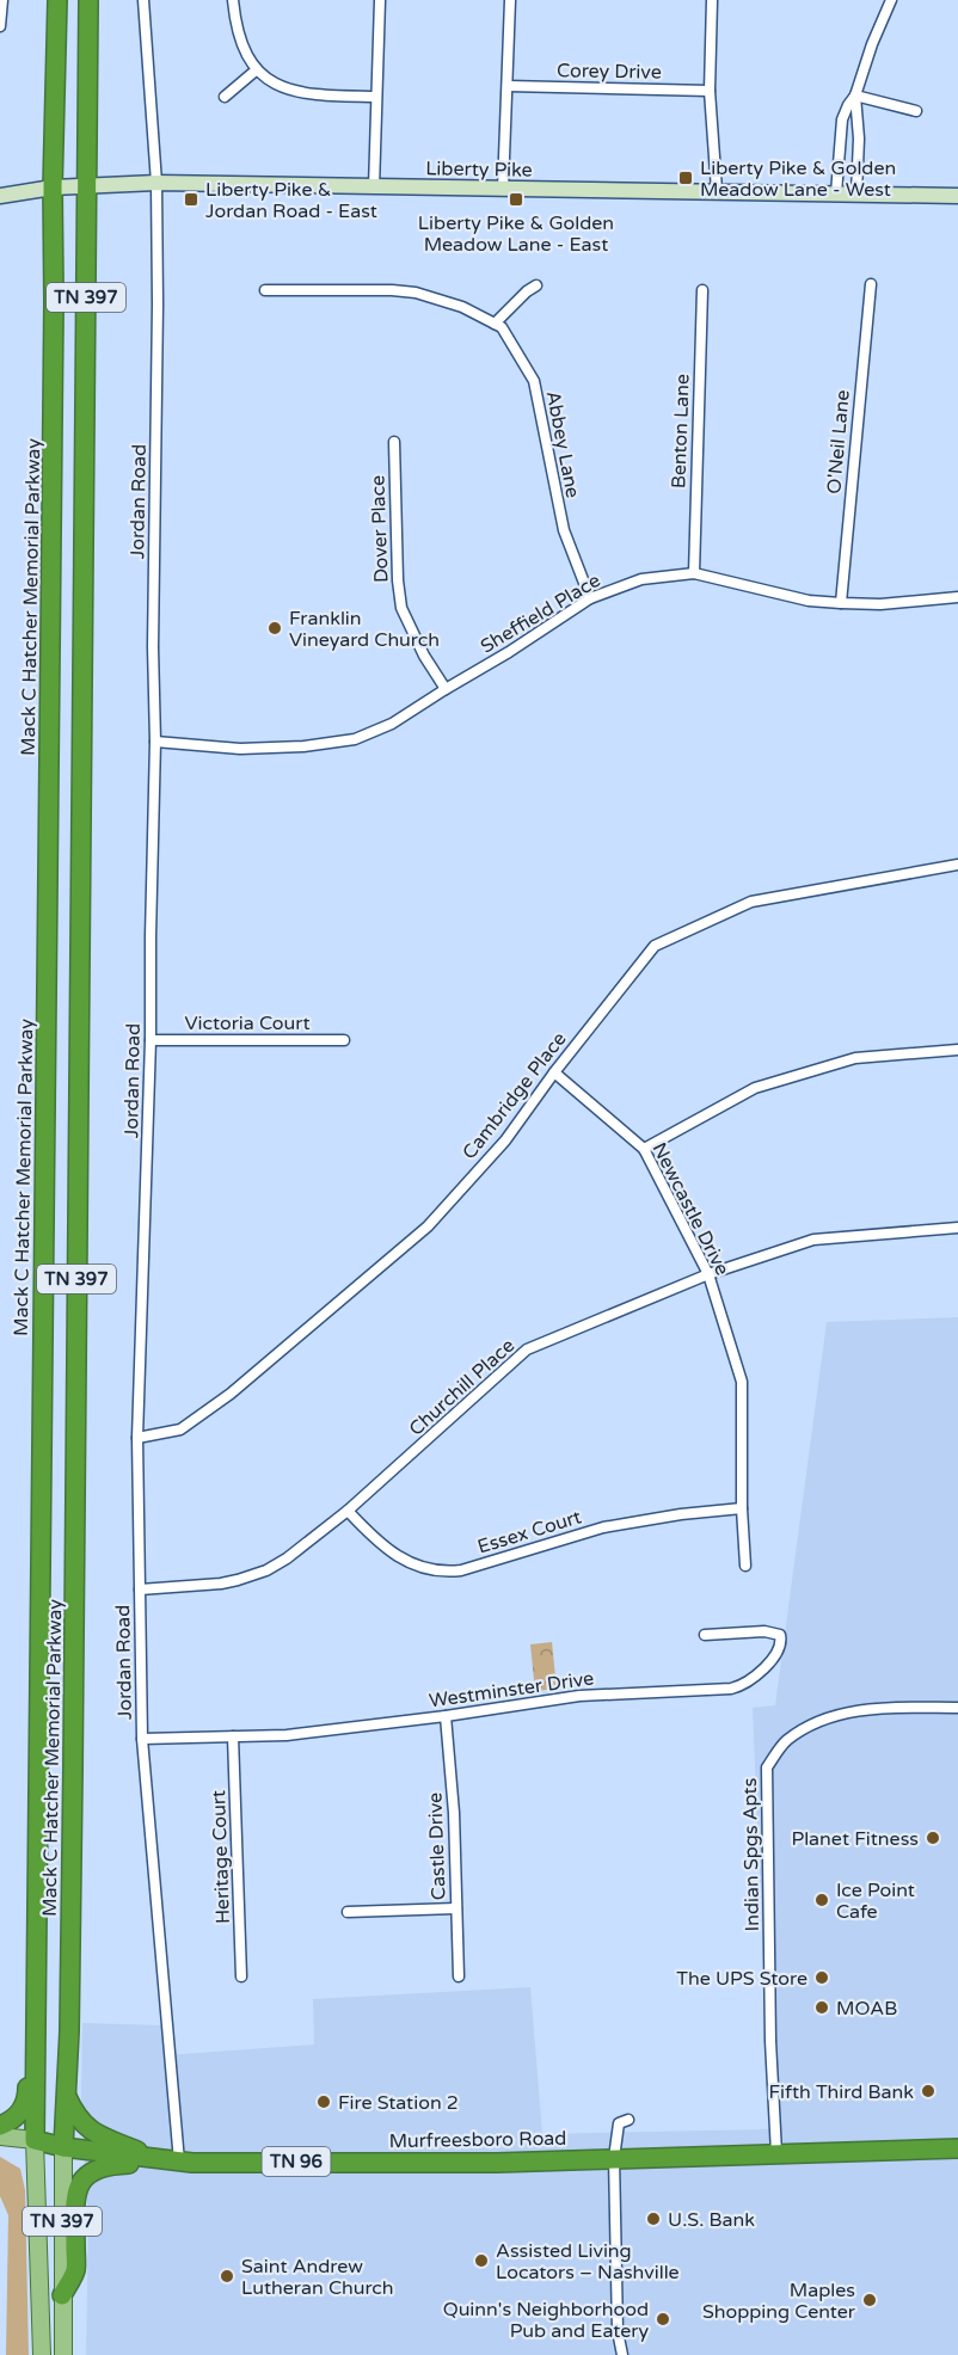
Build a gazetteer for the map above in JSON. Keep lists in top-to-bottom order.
{
  "streets": {
    "highway": [
      "TN 397",
      "Mack C Hatcher Memorial Parkway",
      "Murfreesboro Road",
      "TN 96"
    ],
    "street": [
      "Corey Drive",
      "Liberty Pike",
      "Benton Lane",
      "O'Neil Lane",
      "Abbey Lane",
      "Jordan Road",
      "Dover Place",
      "Sheffield Place",
      "Victoria Court",
      "Cambridge Place",
      "Newcastle Drive",
      "Churchill Place",
      "Essex Court",
      "Westminster Drive",
      "Castle Drive",
      "Indian Spgs Apts",
      "Heritage Court"
    ]
  },
  "crossings": [
    ["Liberty Pike", "Jordan Road"],
    ["Liberty Pike", "Mack C Hatcher Memorial Parkway"],
    ["Benton Lane", "Sheffield Place"],
    ["O'Neil Lane", "Sheffield Place"],
    ["Abbey Lane", "Sheffield Place"],
    ["Jordan Road", "Sheffield Place"],
    ["Jordan Road", "Victoria Court"],
    ["Jordan Road", "Cambridge Place"],
    ["Jordan Road", "Churchill Place"],
    ["Jordan Road", "Westminster Drive"],
    ["Jordan Road", "Murfreesboro Road"],
    ["Dover Place", "Sheffield Place"],
    ["Mack C Hatcher Memorial Parkway", "Murfreesboro Road"],
    ["Cambridge Place", "Newcastle Drive"],
    ["Newcastle Drive", "Churchill Place"],
    ["Newcastle Drive", "Essex Court"],
    ["Churchill Place", "Essex Court"],
    ["Westminster Drive", "Castle Drive"],
    ["Westminster Drive", "Heritage Court"],
    ["Indian Spgs Apts", "Murfreesboro Road"]
  ],
  "places": {
    "transit": ["Liberty Pike & Golden Meadow Lane - West", "Liberty Pike & Jordan Road - East", "Liberty Pike & Golden Meadow Lane - East"],
    "other": [
      "Franklin Vineyard Church",
      "Planet Fitness",
      "Ice Point Cafe",
      "The UPS Store",
      "MOAB",
      "Fifth Third Bank",
      "Fire Station 2",
      "U.S. Bank",
      "Assisted Living Locators – Nashville",
      "Saint Andrew Lutheran Church",
      "Maples Shopping Center",
      "Quinn's Neighborhood Pub and Eatery"
    ]
  }
}
